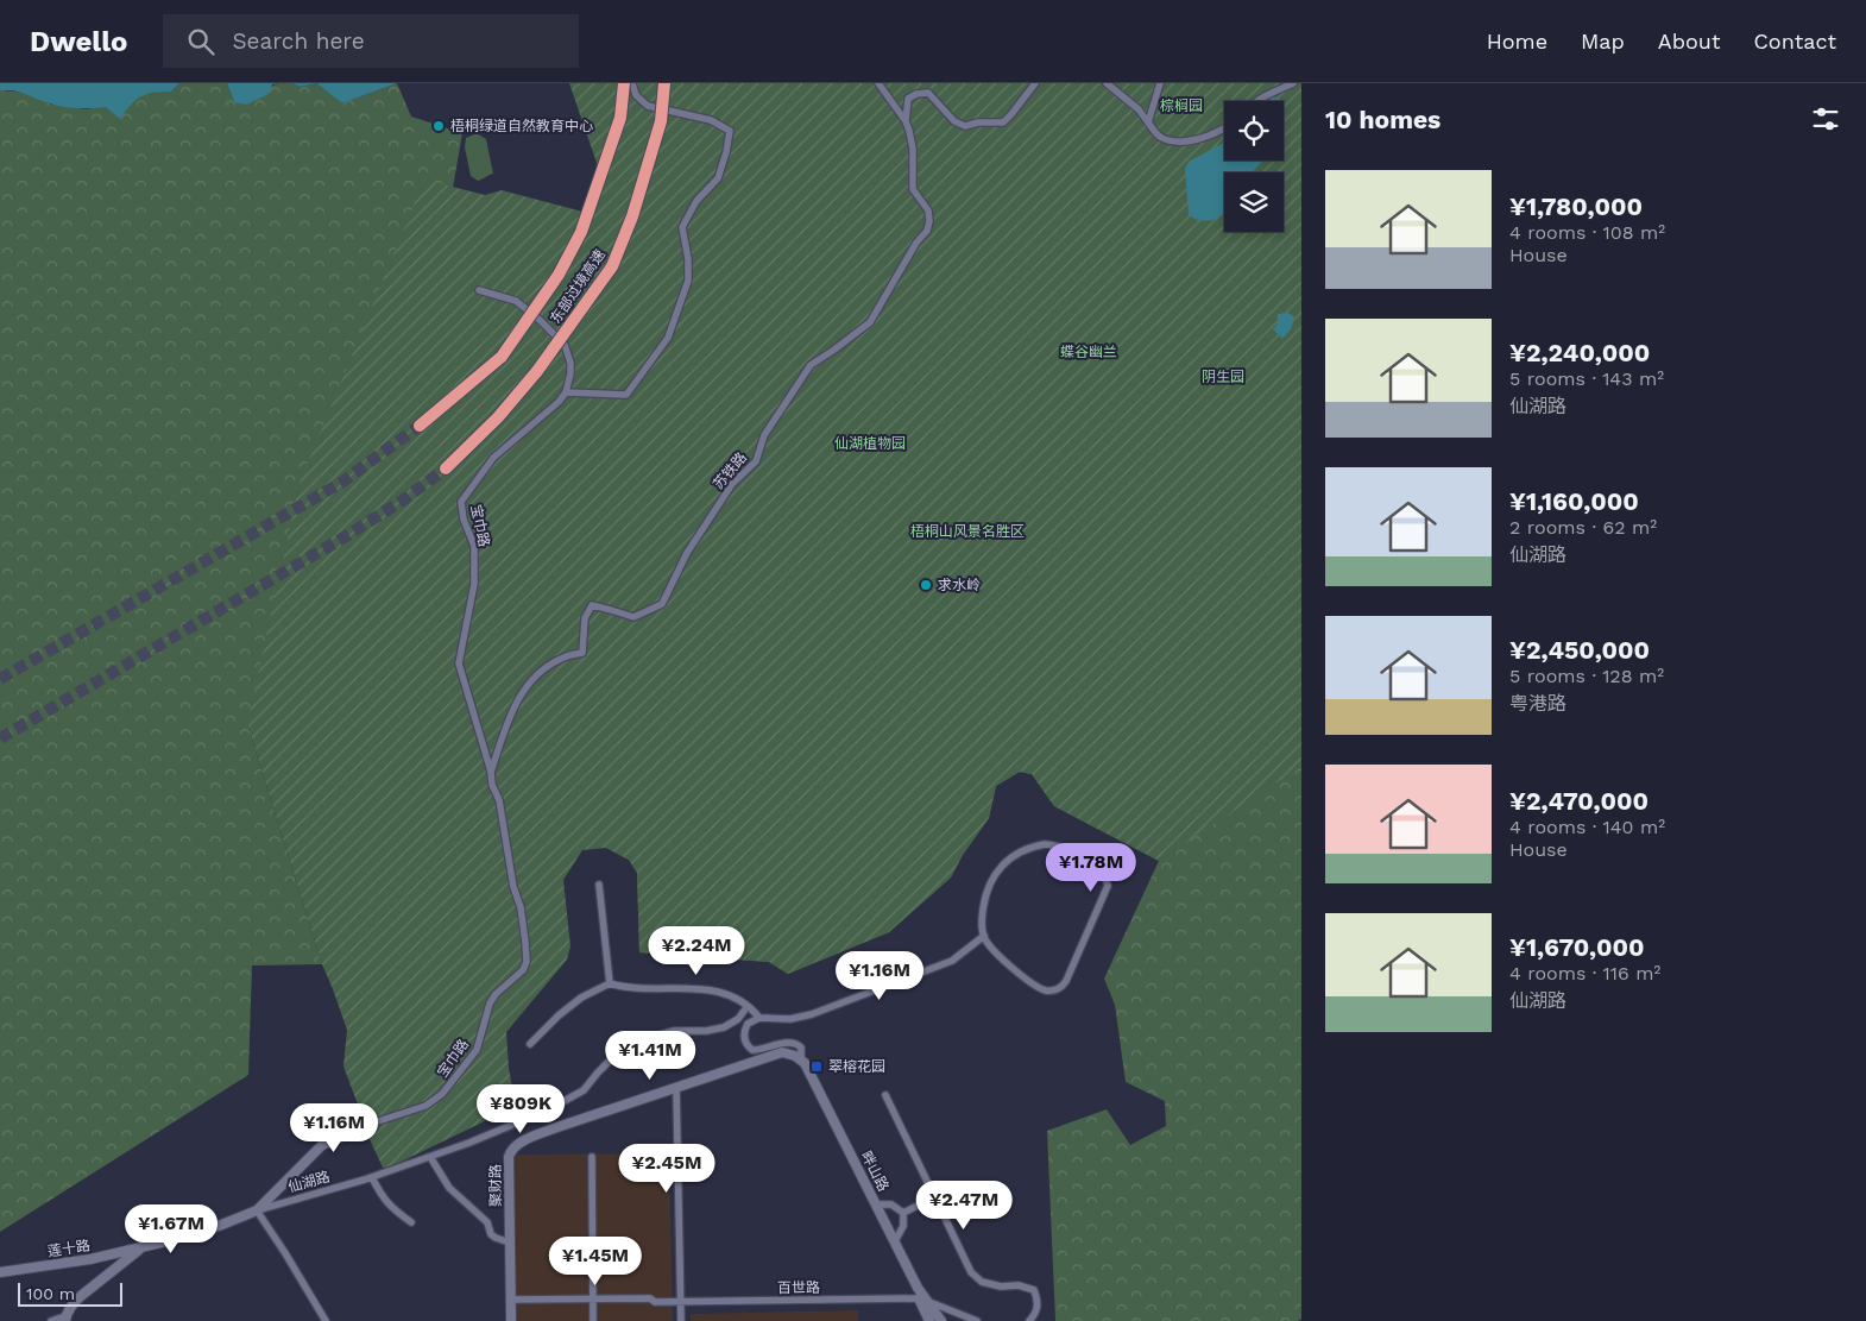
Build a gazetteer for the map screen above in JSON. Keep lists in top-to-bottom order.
{
  "streets": {
    "highway": ["东部过境高速"],
    "street": [
      "苏铁路",
      "宝巾路",
      "畔山路",
      "仙湖路",
      "聚财路",
      "莲十路",
      "百世路"
    ]
  },
  "crossings": [
    ["苏铁路", "宝巾路"],
    ["宝巾路", "仙湖路"],
    ["畔山路", "聚财路"],
    ["仙湖路", "莲十路"],
    ["聚财路", "百世路"]
  ],
  "parks": [
    "棕榈园",
    "蝶谷幽兰",
    "阴生园",
    "仙湖植物园",
    "梧桐山风景名胜区"
  ],
  "places": {
    "other": ["梧桐绿道自然教育中心", "求水岭"],
    "transit": ["翠榕花园"]
  },
  "scale_bar": "100 m",
  "page": {
    "header": "Dwello",
    "search": "Search here",
    "nav": [
      "Home",
      "Map",
      "About",
      "Contact"
    ],
    "heading": "10 homes",
    "list": [
      {
        "name": "¥1,780,000",
        "note": "4 rooms · 108 m² · House"
      },
      {
        "name": "¥2,240,000",
        "note": "5 rooms · 143 m² · 仙湖路"
      },
      {
        "name": "¥1,160,000",
        "note": "2 rooms · 62 m² · 仙湖路"
      },
      {
        "name": "¥2,450,000",
        "note": "5 rooms · 128 m² · 粤港路"
      },
      {
        "name": "¥2,470,000",
        "note": "4 rooms · 140 m² · House"
      },
      {
        "name": "¥1,670,000",
        "note": "4 rooms · 116 m² · 仙湖路"
      }
    ],
    "price": [
      "¥1.78M",
      "¥2.24M",
      "¥1.16M",
      "¥1.41M",
      "¥809K",
      "¥1.16M",
      "¥2.45M",
      "¥2.47M",
      "¥1.67M",
      "¥1.45M"
    ],
    "scale": "100 m"
  }
}
